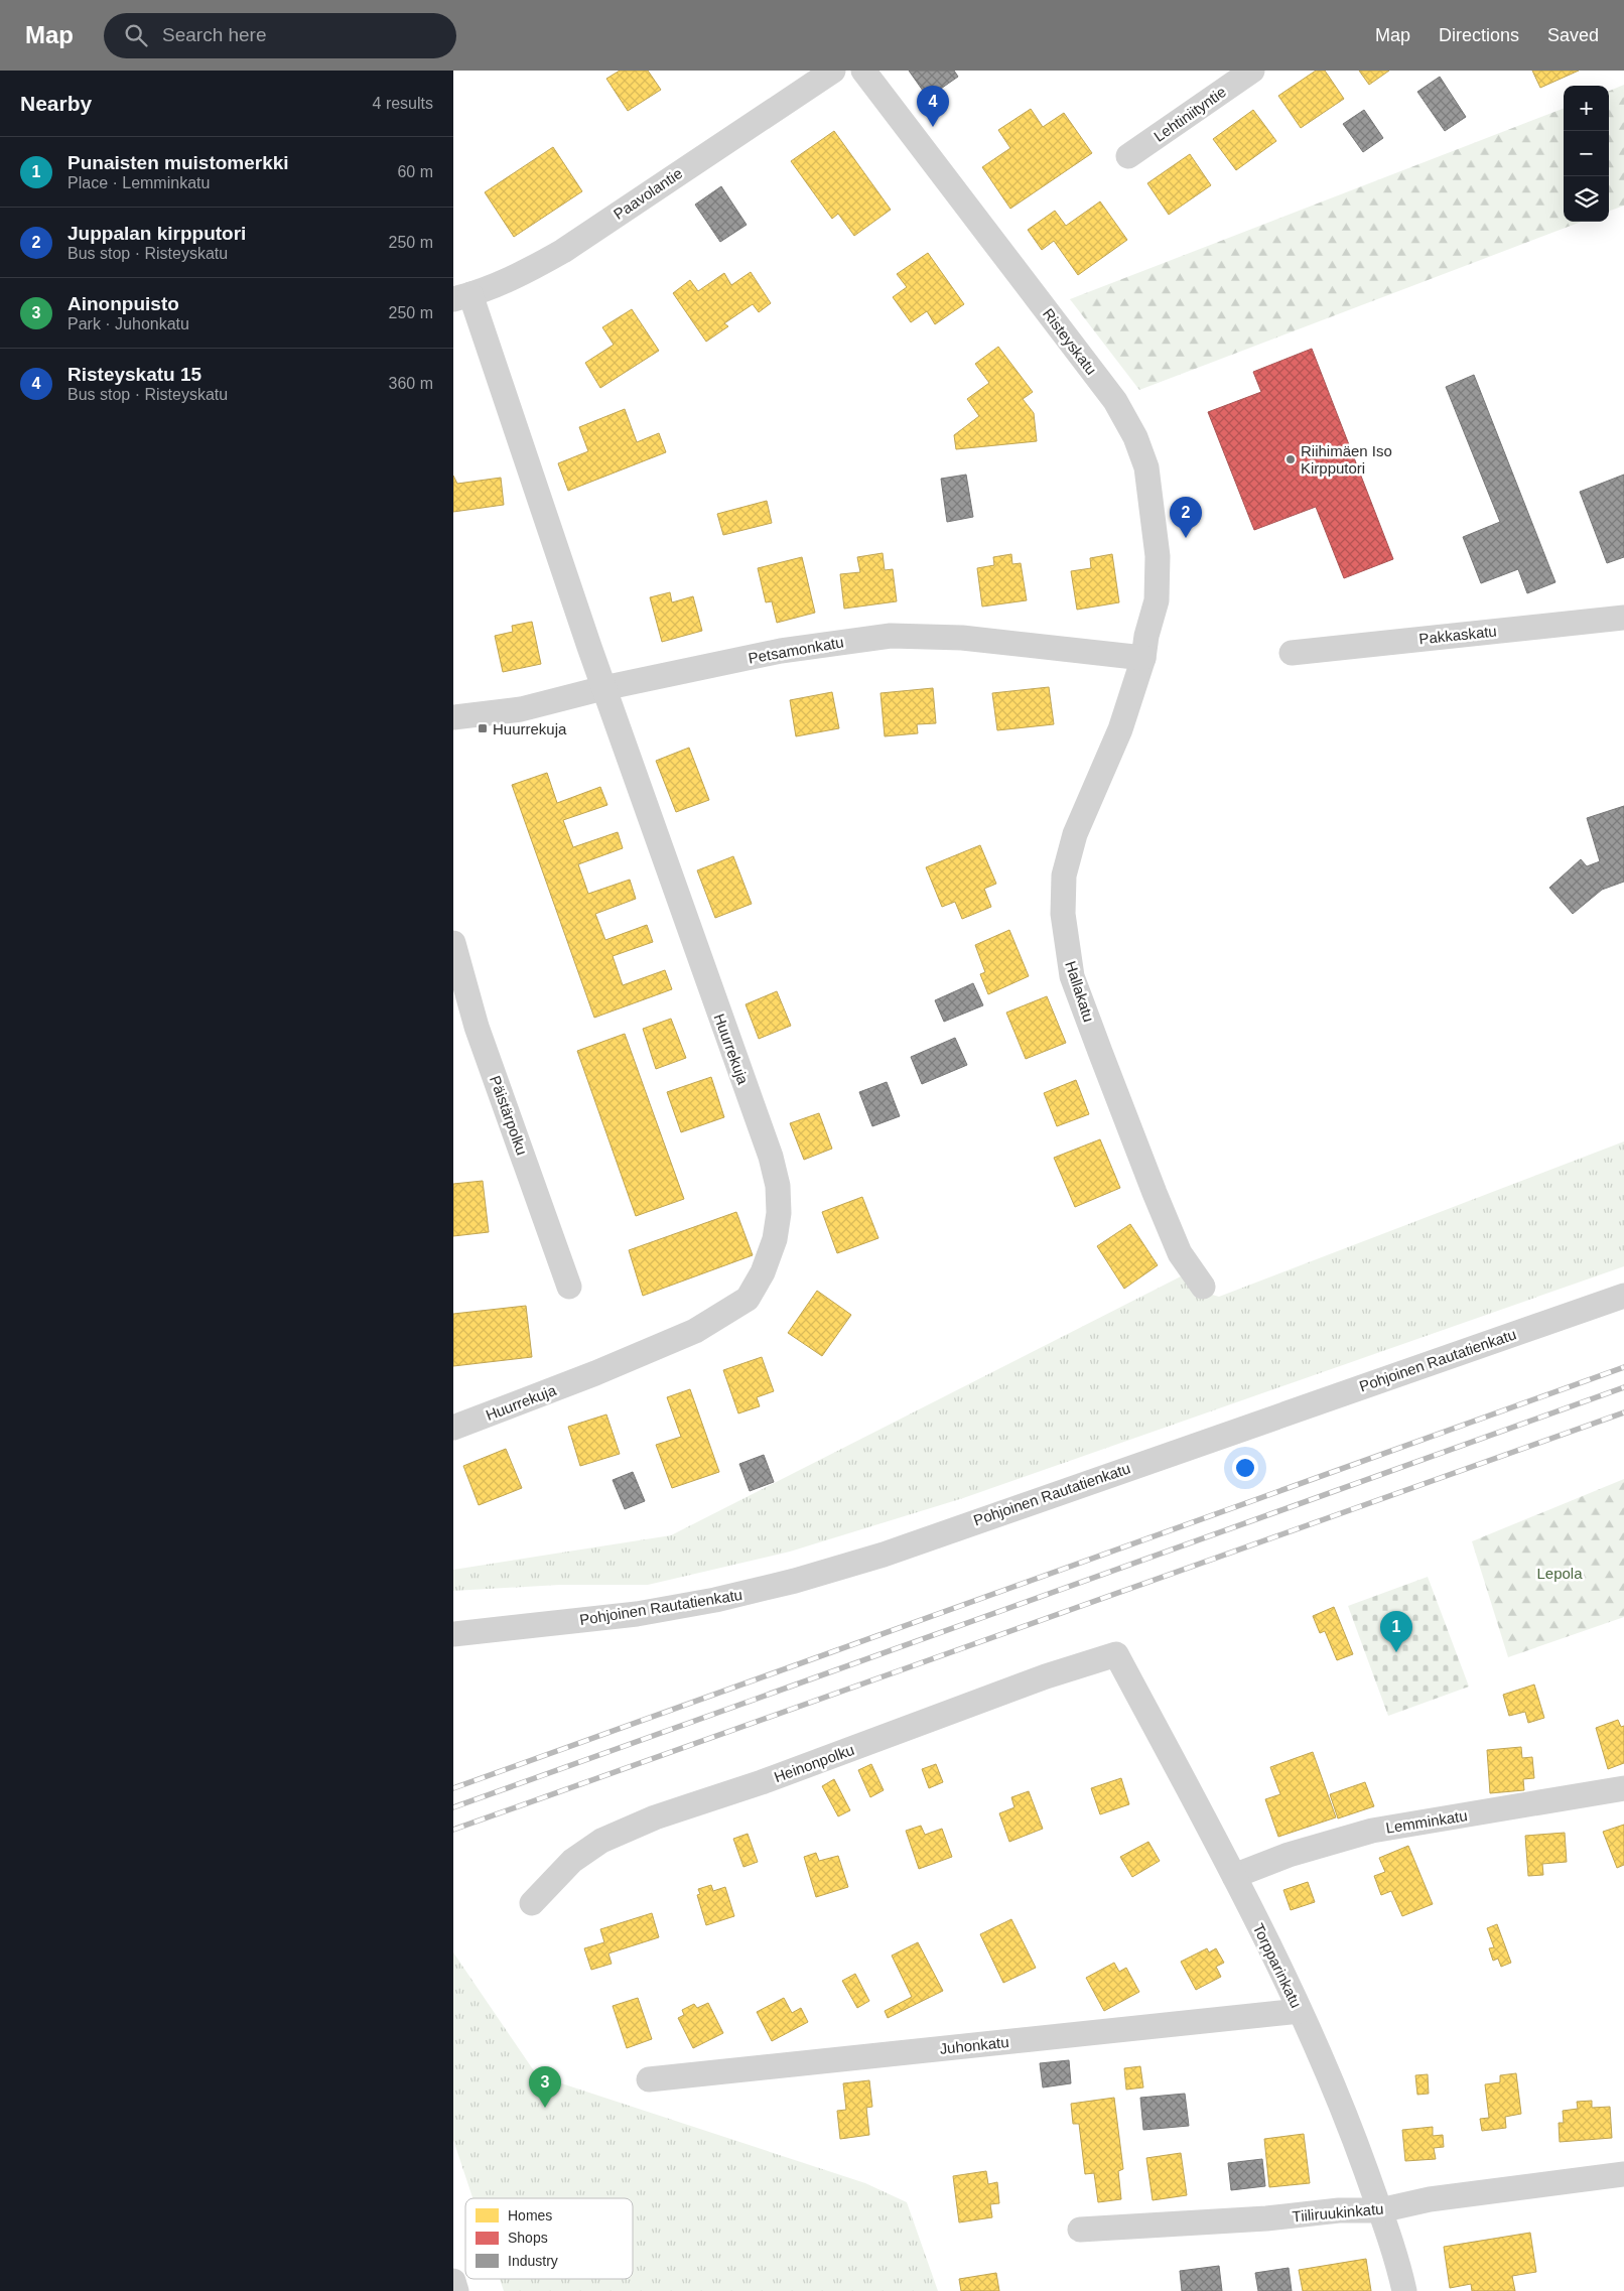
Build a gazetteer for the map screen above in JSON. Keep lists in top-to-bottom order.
{
  "streets": {
    "street": [
      "Lehtiniityntie",
      "Paavolantie",
      "Risteyskatu",
      "Pakkaskatu",
      "Petsamonkatu",
      "Hallakatu",
      "Huurrekuja",
      "Päistärpolku",
      "Pohjoinen Rautatienkatu",
      "Heinonpolku",
      "Lemminkatu",
      "Torpparinkatu",
      "Juhonkatu",
      "Tiiliruukinkatu"
    ]
  },
  "crossings": [
    ["Paavolantie", "Huurrekuja"],
    ["Risteyskatu", "Petsamonkatu"],
    ["Risteyskatu", "Hallakatu"],
    ["Petsamonkatu", "Hallakatu"],
    ["Petsamonkatu", "Huurrekuja"],
    ["Heinonpolku", "Torpparinkatu"],
    ["Lemminkatu", "Torpparinkatu"],
    ["Torpparinkatu", "Juhonkatu"],
    ["Torpparinkatu", "Tiiliruukinkatu"]
  ],
  "parks": ["Lepola"],
  "places": {
    "other": ["Riihimäen Iso Kirpputori"],
    "transit": ["Huurrekuja"]
  },
  "legend": ["Homes", "Shops", "Industry"],
  "page": {
    "header": "Map",
    "search": "Search here",
    "nav": ["Map", "Directions", "Saved"],
    "heading": ["Nearby", "4 results"],
    "map_buttons": ["+", "−"],
    "pins": [
      "4",
      "2",
      "1",
      "3"
    ],
    "list": [
      {
        "mark": "1",
        "name": "Punaisten muistomerkki",
        "note": "Place · Lemminkatu",
        "value": "60 m"
      },
      {
        "mark": "2",
        "name": "Juppalan kirpputori",
        "note": "Bus stop · Risteyskatu",
        "value": "250 m"
      },
      {
        "mark": "3",
        "name": "Ainonpuisto",
        "note": "Park · Juhonkatu",
        "value": "250 m"
      },
      {
        "mark": "4",
        "name": "Risteyskatu 15",
        "note": "Bus stop · Risteyskatu",
        "value": "360 m"
      }
    ]
  }
}
